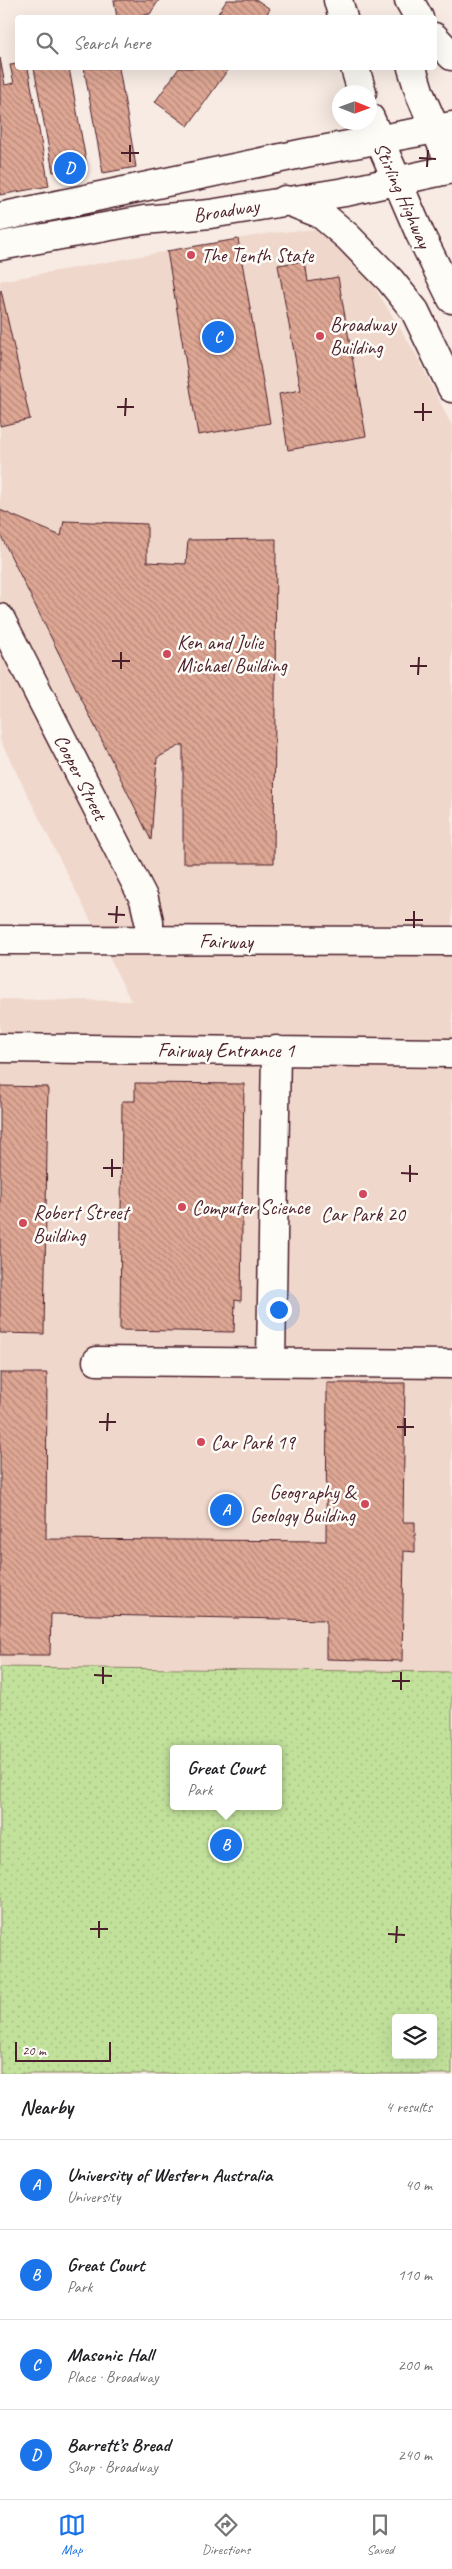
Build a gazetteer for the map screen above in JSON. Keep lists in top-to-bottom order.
{
  "streets": {
    "main road": [
      "Stirling Highway",
      "Broadway",
      "Cooper Street",
      "Fairway",
      "Fairway Entrance 1"
    ]
  },
  "crossings": [
    ["Stirling Highway", "Broadway"],
    ["Cooper Street", "Fairway"]
  ],
  "places": [
    "The Tenth State",
    "Broadway Building",
    "Ken and Julie Michael Building",
    "Car Park 20",
    "Computer Science",
    "Robert Street Building",
    "Car Park 19",
    "Geography & Geology Building"
  ],
  "scale_bar": "20 m",
  "north": "right",
  "page": {
    "search": "Search here",
    "pins": [
      "D",
      "C",
      "A",
      "B"
    ],
    "popup": ["Great Court", "Park"],
    "scale": "20 m",
    "heading": ["Nearby", "4 results"],
    "list": [
      {
        "mark": "A",
        "name": "University of Western Australia",
        "note": "University",
        "value": "40 m"
      },
      {
        "mark": "B",
        "name": "Great Court",
        "note": "Park",
        "value": "110 m"
      },
      {
        "mark": "C",
        "name": "Masonic Hall",
        "note": "Place · Broadway",
        "value": "200 m"
      },
      {
        "mark": "D",
        "name": "Barrett’s Bread",
        "note": "Shop · Broadway",
        "value": "240 m"
      }
    ],
    "nav": ["Map", "Directions", "Saved"]
  }
}
